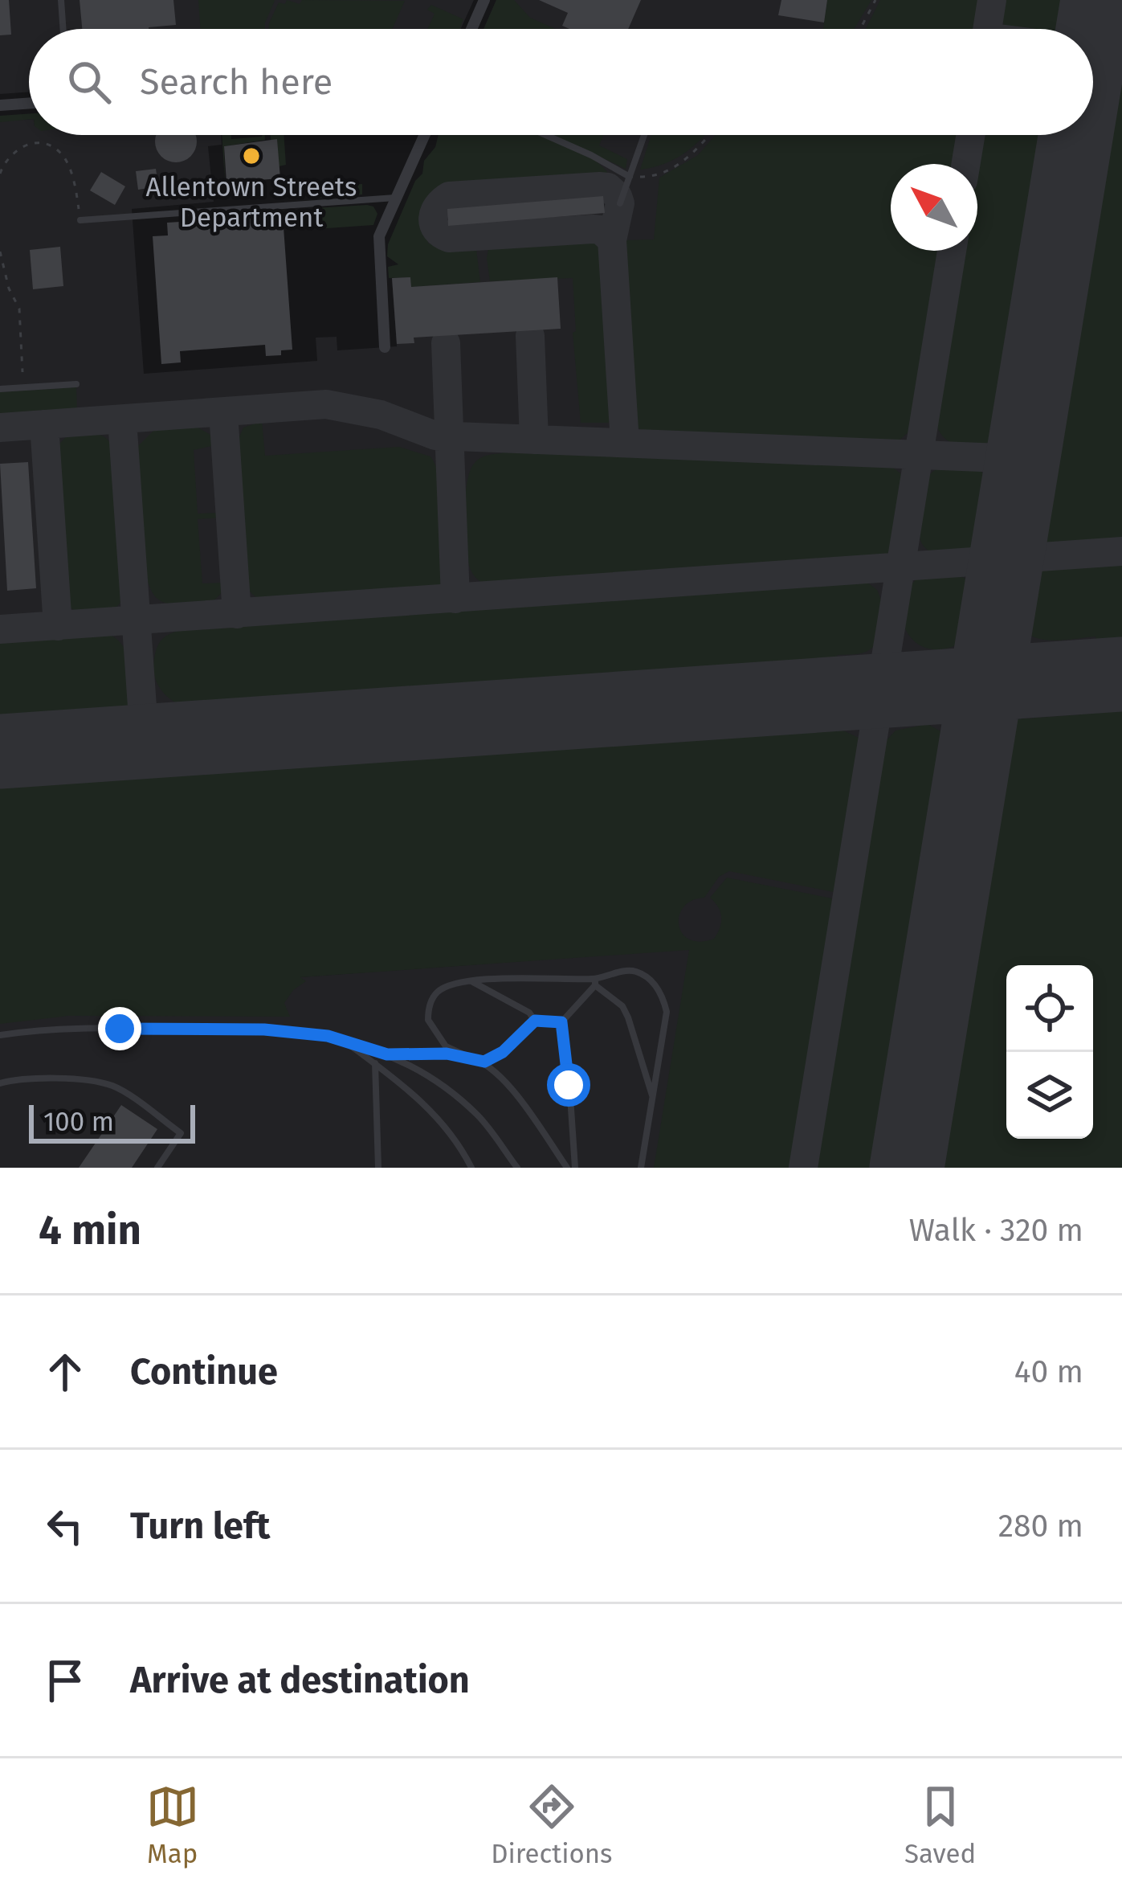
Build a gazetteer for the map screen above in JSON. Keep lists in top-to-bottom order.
{
  "places": ["Allentown Streets Department"],
  "scale_bar": "100 m",
  "north": "top left",
  "page": {
    "search": "Search here",
    "scale": "100 m",
    "heading": ["4 min", "Walk · 320 m"],
    "list": [
      ["Continue", "40 m"],
      ["Turn left", "280 m"],
      "Arrive at destination"
    ],
    "nav": ["Map", "Directions", "Saved"]
  }
}
